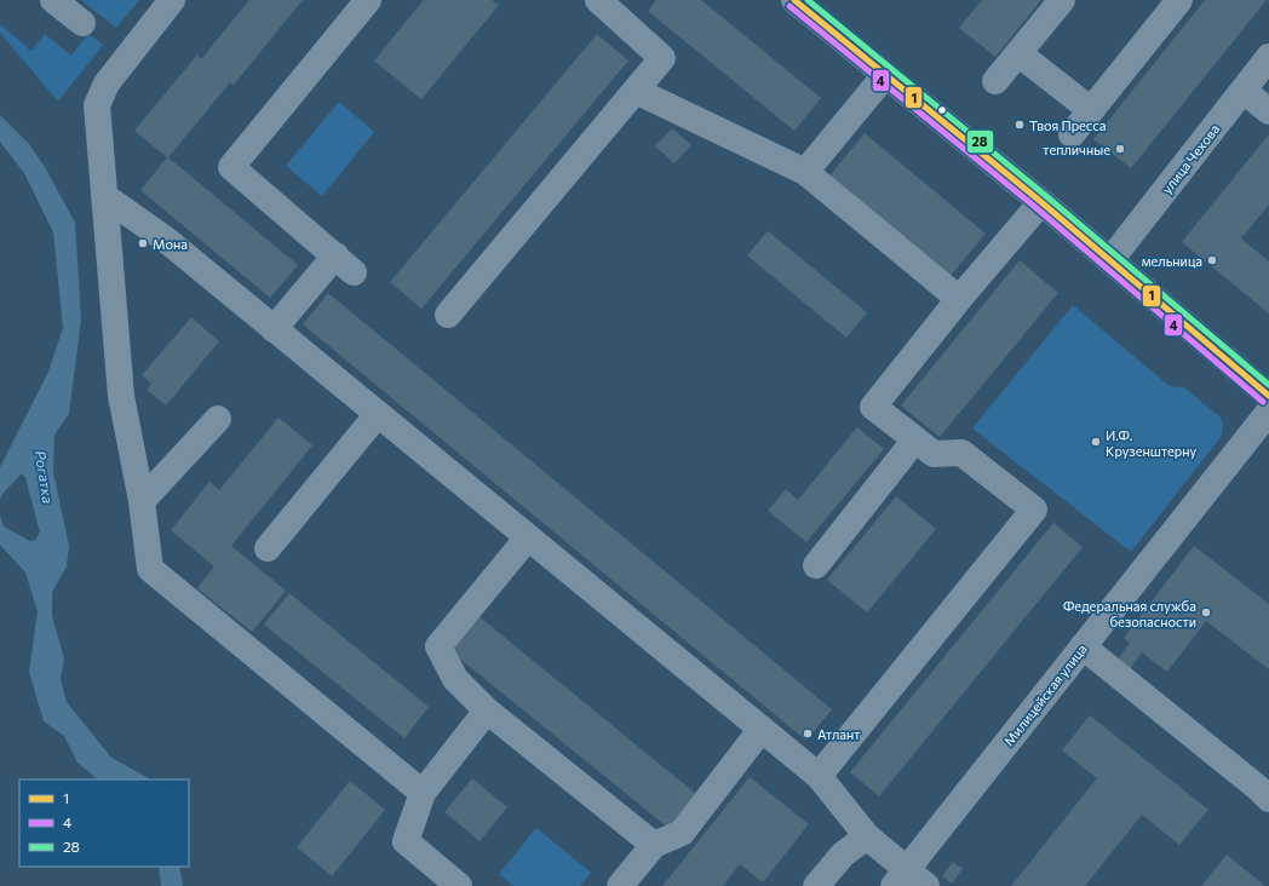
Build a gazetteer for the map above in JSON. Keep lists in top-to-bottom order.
{
  "streets": {
    "street": ["улица Чехова", "Милицейская улица"]
  },
  "water": ["Рогатка"],
  "places": [
    "Твоя Пресса",
    "тепличные",
    "Мона",
    "мельница",
    "И.Ф. Крузенштерну",
    "Федеральная служба безопасности",
    "Атлант"
  ],
  "lines": ["transit line 1", "transit line 28", "transit line 4"],
  "legend": ["1", "4", "28"]
}
